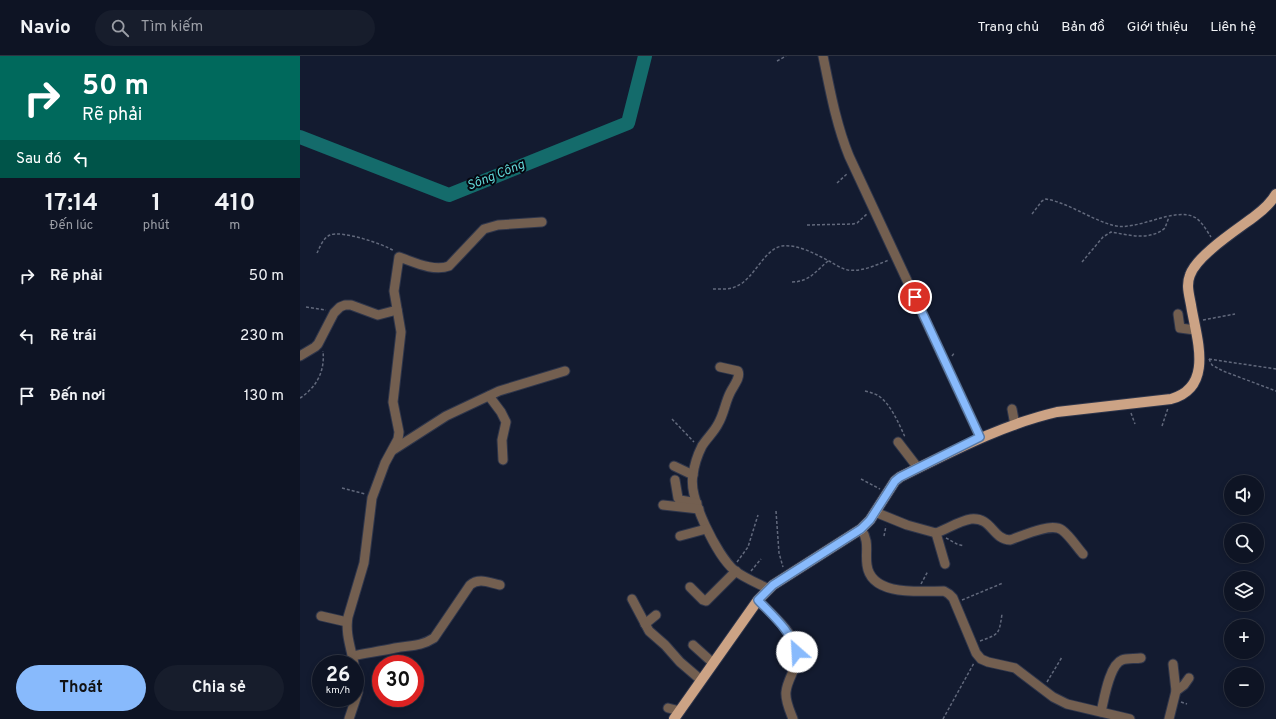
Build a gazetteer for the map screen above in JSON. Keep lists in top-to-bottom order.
{
  "water": ["Sông Công"],
  "page": {
    "header": "Navio",
    "search": "Tìm kiếm",
    "nav": [
      "Trang chủ",
      "Bản đồ",
      "Giới thiệu",
      "Liên hệ"
    ],
    "turn": ["50 m", "Rẽ phải"],
    "then": "Sau đó",
    "eta": [
      "17:14",
      "Đến lúc",
      "1",
      "phút",
      "410",
      "m"
    ],
    "list": [
      {
        "name": "Rẽ phải",
        "value": "50 m"
      },
      {
        "name": "Rẽ trái",
        "value": "230 m"
      },
      {
        "name": "Đến nơi",
        "value": "130 m"
      }
    ],
    "map_buttons": ["+", "−"],
    "speed": "26 km/h",
    "limit": "30",
    "buttons": ["Thoát", "Chia sẻ"]
  }
}
